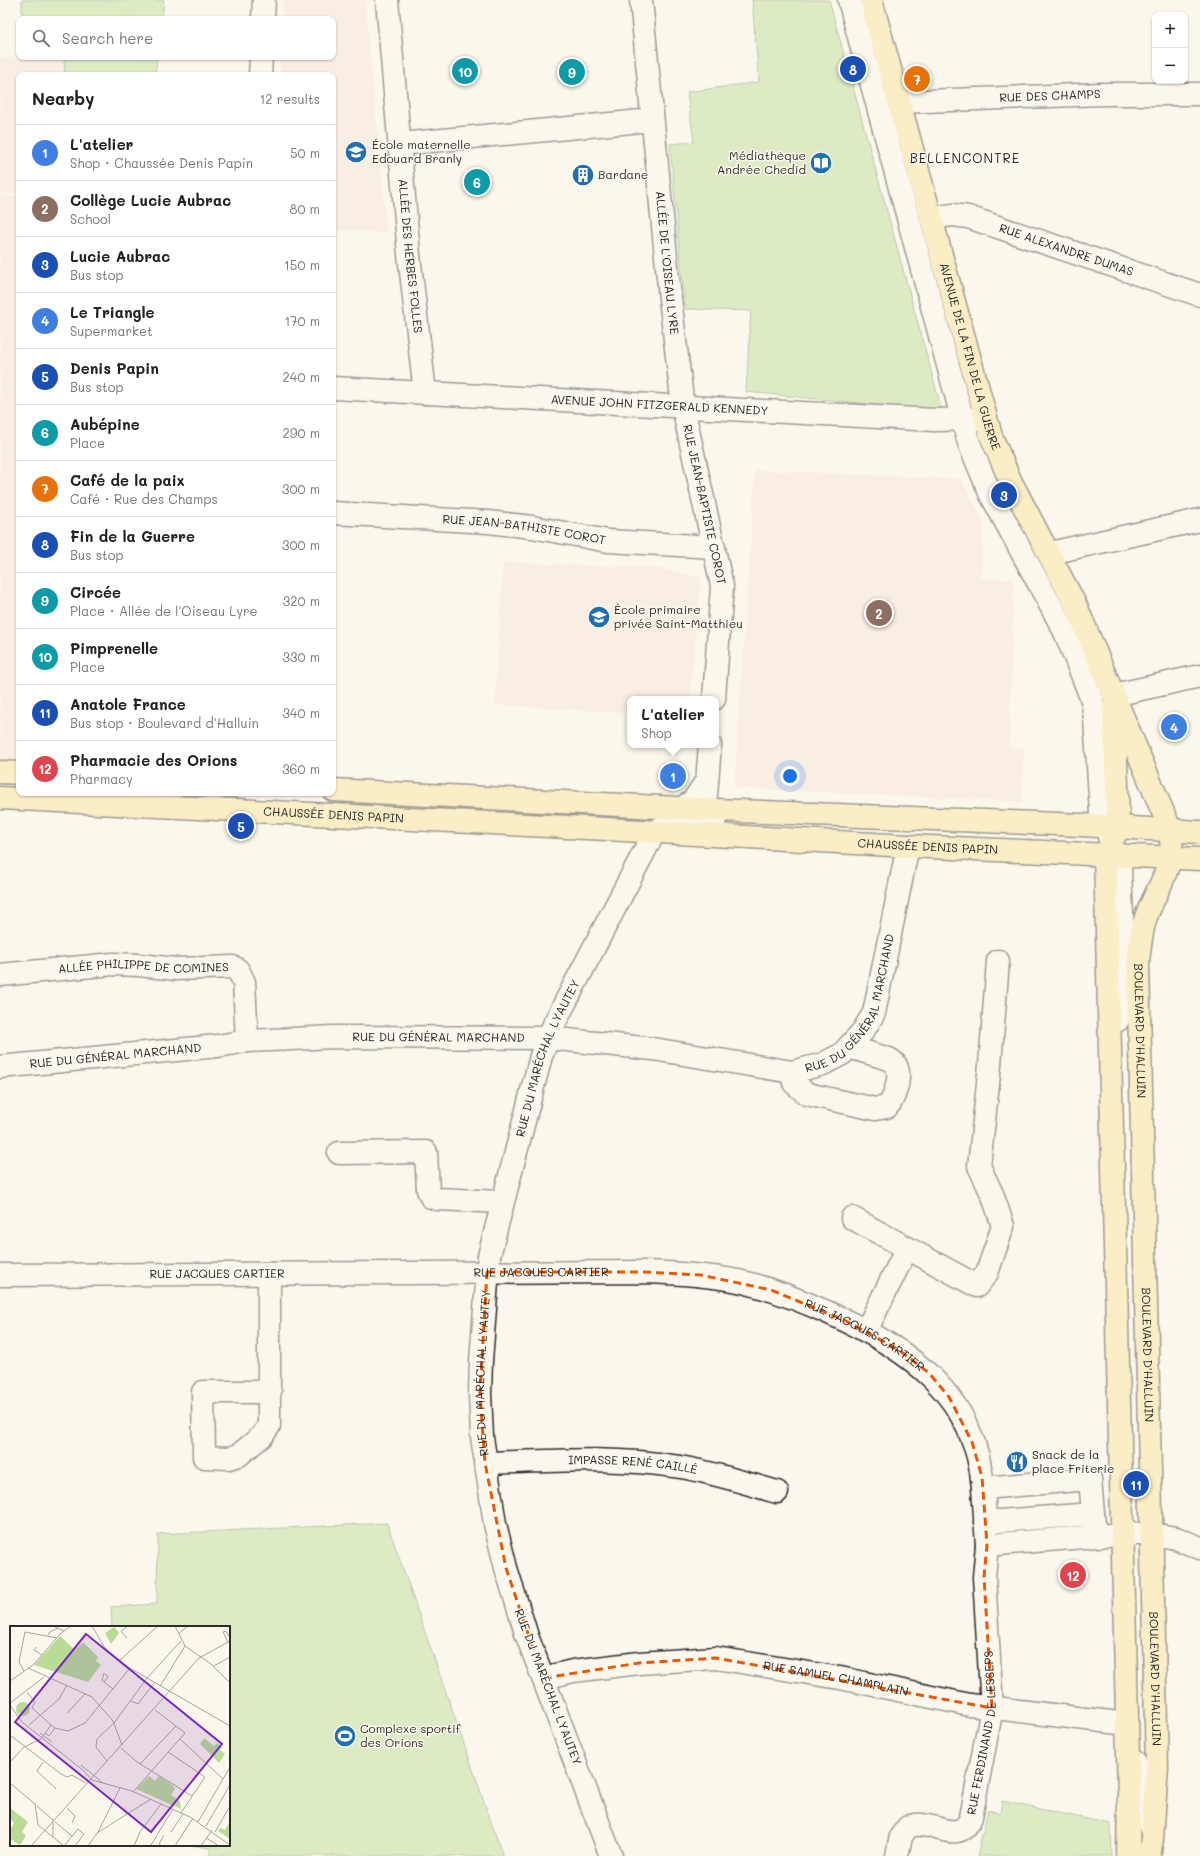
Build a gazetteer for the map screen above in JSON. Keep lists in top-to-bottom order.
{
  "streets": {
    "main road": ["AVENUE DE LA FIN DE LA GUERRE", "CHAUSSÉE DENIS PAPIN", "BOULEVARD D'HALLUIN"],
    "street": [
      "RUE DES CHAMPS",
      "RUE ALEXANDRE DUMAS",
      "ALLÉE DES HERBES FOLLES",
      "ALLÉE DE L'OISEAU LYRE",
      "AVENUE JOHN FITZGERALD KENNEDY",
      "RUE JEAN-BAPTISTE COROT",
      "RUE JEAN-BATHISTE COROT",
      "ALLÉE PHILIPPE DE COMINES",
      "RUE DU GÉNÉRAL MARCHAND",
      "RUE DU MARÉCHAL LYAUTEY",
      "RUE JACQUES CARTIER",
      "IMPASSE RENÉ CAILLÉ",
      "RUE SAMUEL CHAMPLAIN",
      "RUE FERDINAND DE LESSEPS"
    ]
  },
  "crossings": [
    ["RUE DES CHAMPS", "AVENUE DE LA FIN DE LA GUERRE"],
    ["RUE ALEXANDRE DUMAS", "AVENUE DE LA FIN DE LA GUERRE"],
    ["ALLÉE DES HERBES FOLLES", "AVENUE JOHN FITZGERALD KENNEDY"],
    ["ALLÉE DE L'OISEAU LYRE", "AVENUE JOHN FITZGERALD KENNEDY"],
    ["ALLÉE DE L'OISEAU LYRE", "RUE JEAN-BAPTISTE COROT"],
    ["AVENUE DE LA FIN DE LA GUERRE", "AVENUE JOHN FITZGERALD KENNEDY"],
    ["AVENUE DE LA FIN DE LA GUERRE", "CHAUSSÉE DENIS PAPIN"],
    ["AVENUE DE LA FIN DE LA GUERRE", "BOULEVARD D'HALLUIN"],
    ["AVENUE JOHN FITZGERALD KENNEDY", "RUE JEAN-BAPTISTE COROT"],
    ["RUE JEAN-BAPTISTE COROT", "RUE JEAN-BATHISTE COROT"],
    ["CHAUSSÉE DENIS PAPIN", "RUE DU GÉNÉRAL MARCHAND"],
    ["CHAUSSÉE DENIS PAPIN", "BOULEVARD D'HALLUIN"],
    ["CHAUSSÉE DENIS PAPIN", "RUE DU MARÉCHAL LYAUTEY"],
    ["ALLÉE PHILIPPE DE COMINES", "RUE DU GÉNÉRAL MARCHAND"],
    ["RUE DU GÉNÉRAL MARCHAND", "RUE DU MARÉCHAL LYAUTEY"],
    ["BOULEVARD D'HALLUIN", "RUE SAMUEL CHAMPLAIN"],
    ["RUE DU MARÉCHAL LYAUTEY", "RUE JACQUES CARTIER"],
    ["RUE DU MARÉCHAL LYAUTEY", "IMPASSE RENÉ CAILLÉ"],
    ["RUE DU MARÉCHAL LYAUTEY", "RUE SAMUEL CHAMPLAIN"],
    ["RUE JACQUES CARTIER", "RUE FERDINAND DE LESSEPS"],
    ["RUE SAMUEL CHAMPLAIN", "RUE FERDINAND DE LESSEPS"]
  ],
  "districts": ["BELLENCONTRE"],
  "places": {
    "school or university": ["École maternelle Edouard Branly", "École primaire privée Saint-Matthieu"],
    "library": ["Médiathèque Andrée Chedid"],
    "building": ["Bardane"],
    "restaurant": ["Snack de la place Friterie"],
    "sports": ["Complexe sportif des Orions"]
  },
  "page": {
    "map_buttons": ["+", "−"],
    "search": "Search here",
    "pins": [
      "8",
      "10",
      "9",
      "7",
      "6",
      "3",
      "2",
      "4",
      "1",
      "5",
      "11",
      "12"
    ],
    "heading": ["Nearby", "12 results"],
    "list": [
      {
        "mark": "1",
        "name": "L'atelier",
        "note": "Shop · Chaussée Denis Papin",
        "value": "50 m"
      },
      {
        "mark": "2",
        "name": "Collège Lucie Aubrac",
        "note": "School",
        "value": "80 m"
      },
      {
        "mark": "3",
        "name": "Lucie Aubrac",
        "note": "Bus stop",
        "value": "150 m"
      },
      {
        "mark": "4",
        "name": "Le Triangle",
        "note": "Supermarket",
        "value": "170 m"
      },
      {
        "mark": "5",
        "name": "Denis Papin",
        "note": "Bus stop",
        "value": "240 m"
      },
      {
        "mark": "6",
        "name": "Aubépine",
        "note": "Place",
        "value": "290 m"
      },
      {
        "mark": "7",
        "name": "Café de la paix",
        "note": "Café · Rue des Champs",
        "value": "300 m"
      },
      {
        "mark": "8",
        "name": "Fin de la Guerre",
        "note": "Bus stop",
        "value": "300 m"
      },
      {
        "mark": "9",
        "name": "Circée",
        "note": "Place · Allée de l'Oiseau Lyre",
        "value": "320 m"
      },
      {
        "mark": "10",
        "name": "Pimprenelle",
        "note": "Place",
        "value": "330 m"
      },
      {
        "mark": "11",
        "name": "Anatole France",
        "note": "Bus stop · Boulevard d'Halluin",
        "value": "340 m"
      },
      {
        "mark": "12",
        "name": "Pharmacie des Orions",
        "note": "Pharmacy",
        "value": "360 m"
      }
    ],
    "popup": ["L'atelier", "Shop"]
  }
}
